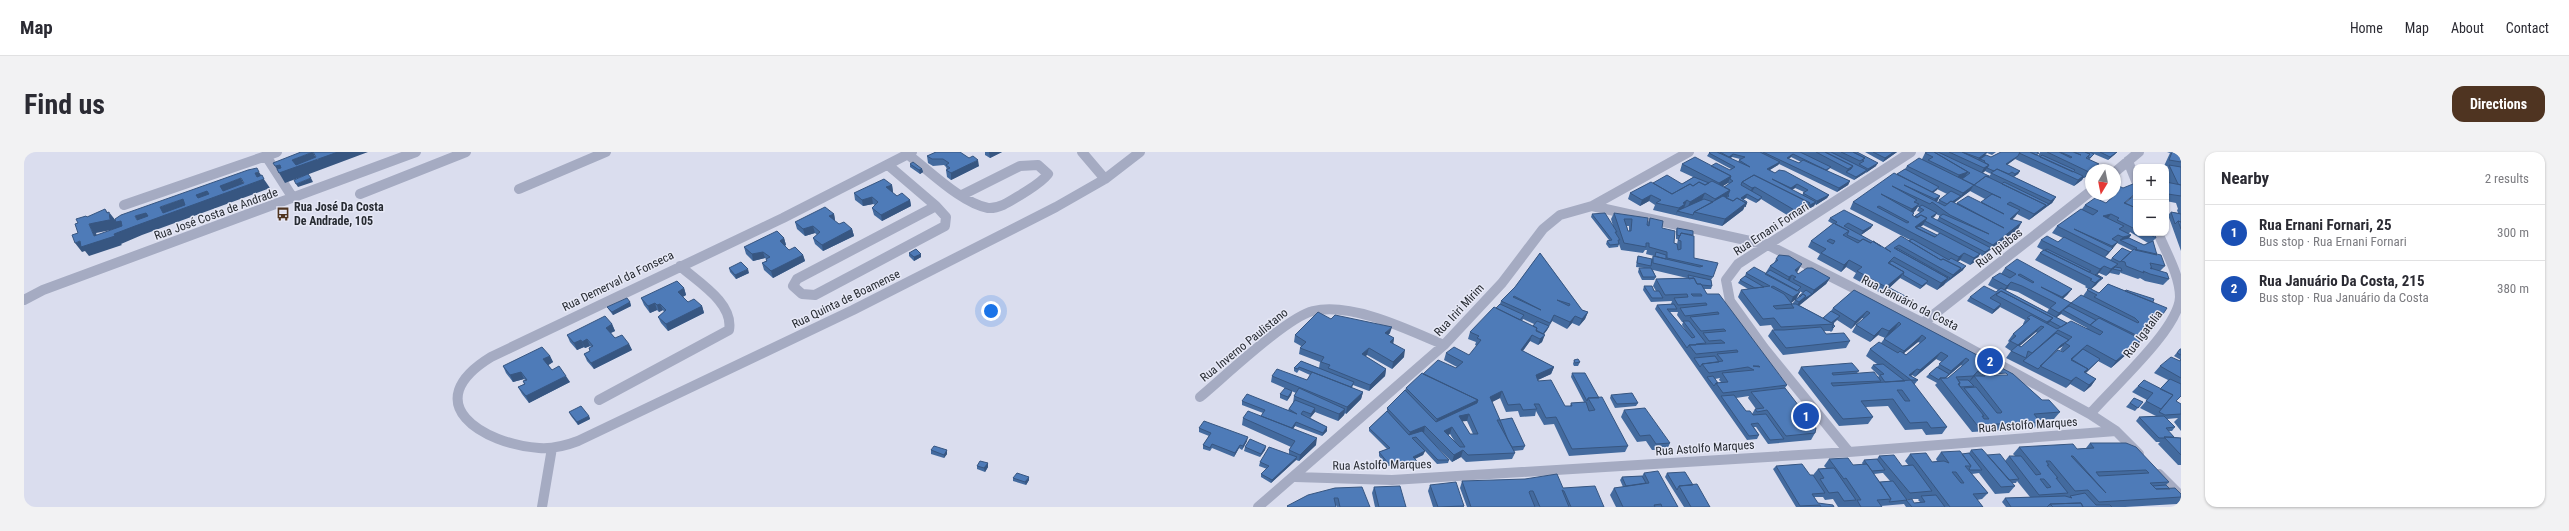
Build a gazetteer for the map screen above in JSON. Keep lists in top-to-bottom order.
{
  "streets": {
    "street": [
      "Rua José Costa de Andrade",
      "Rua Ernani Fornari",
      "Rua Ipiabas",
      "Rua Demerval da Fonseca",
      "Rua Quinta de Boamense",
      "Rua Januário da Costa",
      "Rua Iriri Mirim",
      "Rua Igatalia",
      "Rua Inverno Paulistano",
      "Rua Astolfo Marques"
    ]
  },
  "crossings": [
    ["Rua Ernani Fornari", "Rua Januário da Costa"],
    ["Rua Ernani Fornari", "Rua Astolfo Marques"],
    ["Rua Ipiabas", "Rua Januário da Costa"],
    ["Rua Demerval da Fonseca", "Rua Quinta de Boamense"],
    ["Rua Januário da Costa", "Rua Iriri Mirim"],
    ["Rua Januário da Costa", "Rua Igatalia"],
    ["Rua Januário da Costa", "Rua Astolfo Marques"],
    ["Rua Iriri Mirim", "Rua Inverno Paulistano"],
    ["Rua Iriri Mirim", "Rua Astolfo Marques"]
  ],
  "places": {
    "bus stop": ["Rua José Da Costa De Andrade, 105"]
  },
  "north": "bottom",
  "page": {
    "header": "Map",
    "nav": [
      "Home",
      "Map",
      "About",
      "Contact"
    ],
    "buttons": "Directions",
    "title": "Find us",
    "heading": ["Nearby", "2 results"],
    "map_buttons": ["+", "−"],
    "list": [
      {
        "mark": "1",
        "name": "Rua Ernani Fornari, 25",
        "note": "Bus stop · Rua Ernani Fornari",
        "value": "300 m"
      },
      {
        "mark": "2",
        "name": "Rua Januário Da Costa, 215",
        "note": "Bus stop · Rua Januário da Costa",
        "value": "380 m"
      }
    ],
    "pins": ["2", "1"]
  }
}
